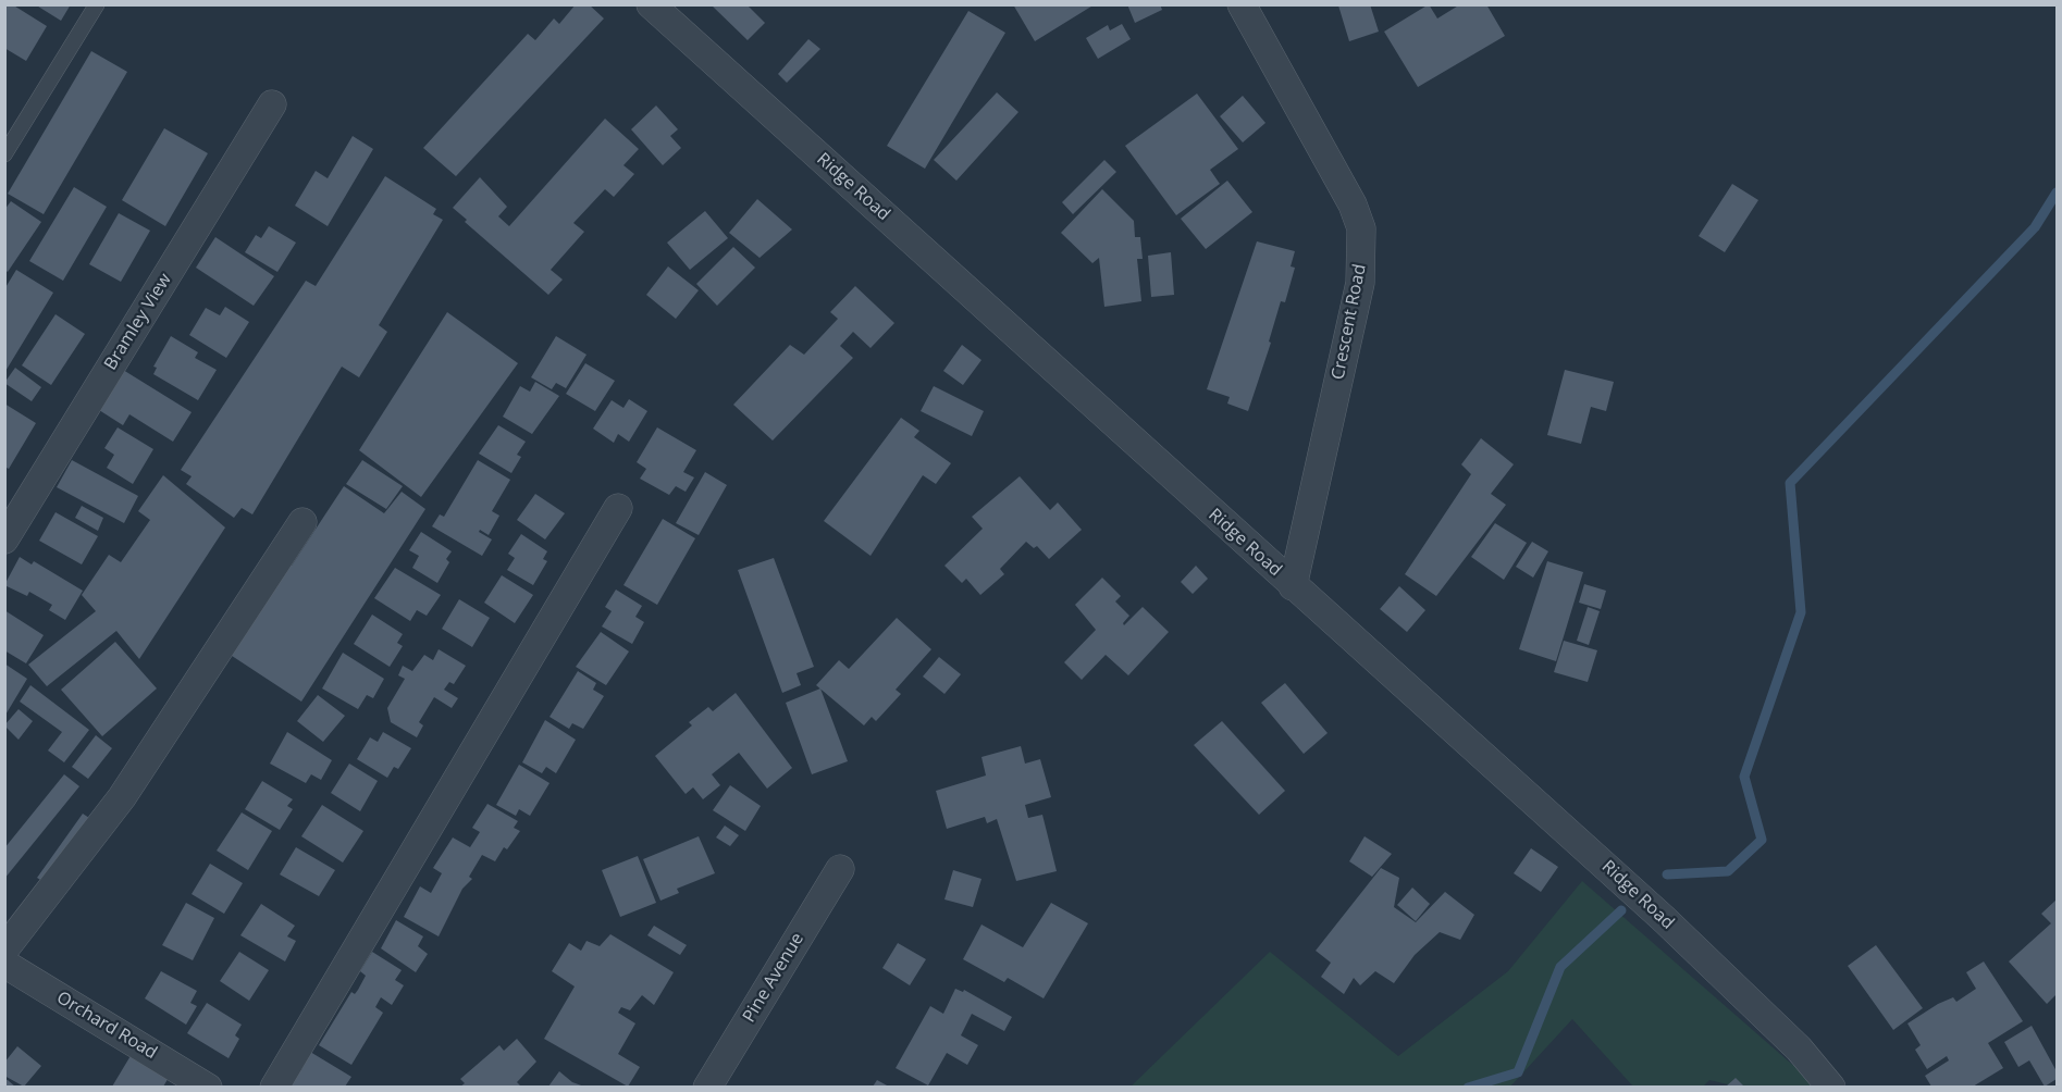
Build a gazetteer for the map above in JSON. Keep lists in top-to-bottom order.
{
  "streets": {
    "street": [
      "Ridge Road",
      "Bramley View",
      "Crescent Road",
      "Pine Avenue",
      "Orchard Road"
    ]
  },
  "crossings": [
    ["Ridge Road", "Crescent Road"]
  ]
}
